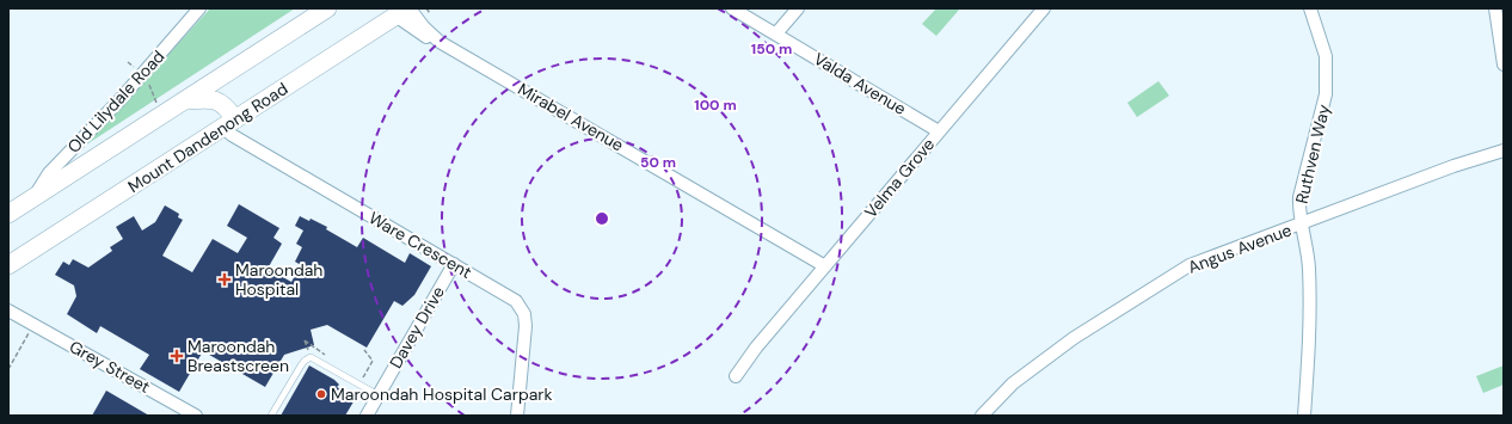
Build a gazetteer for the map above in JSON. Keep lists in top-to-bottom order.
{
  "streets": {
    "main road": ["Mount Dandenong Road"],
    "street": [
      "Valda Avenue",
      "Old Lilydale Road",
      "Mirabel Avenue",
      "Ruthven Way",
      "Velma Grove",
      "Ware Crescent",
      "Angus Avenue",
      "Davey Drive",
      "Grey Street"
    ]
  },
  "crossings": [
    ["Valda Avenue", "Velma Grove"],
    ["Mirabel Avenue", "Mount Dandenong Road"],
    ["Mirabel Avenue", "Velma Grove"],
    ["Mount Dandenong Road", "Ware Crescent"],
    ["Ruthven Way", "Angus Avenue"],
    ["Ware Crescent", "Davey Drive"]
  ],
  "places": {
    "health": ["Maroondah Hospital", "Maroondah Breastscreen"],
    "other": ["Maroondah Hospital Carpark"]
  },
  "rings": ["150 m", "100 m", "50 m"]
}
